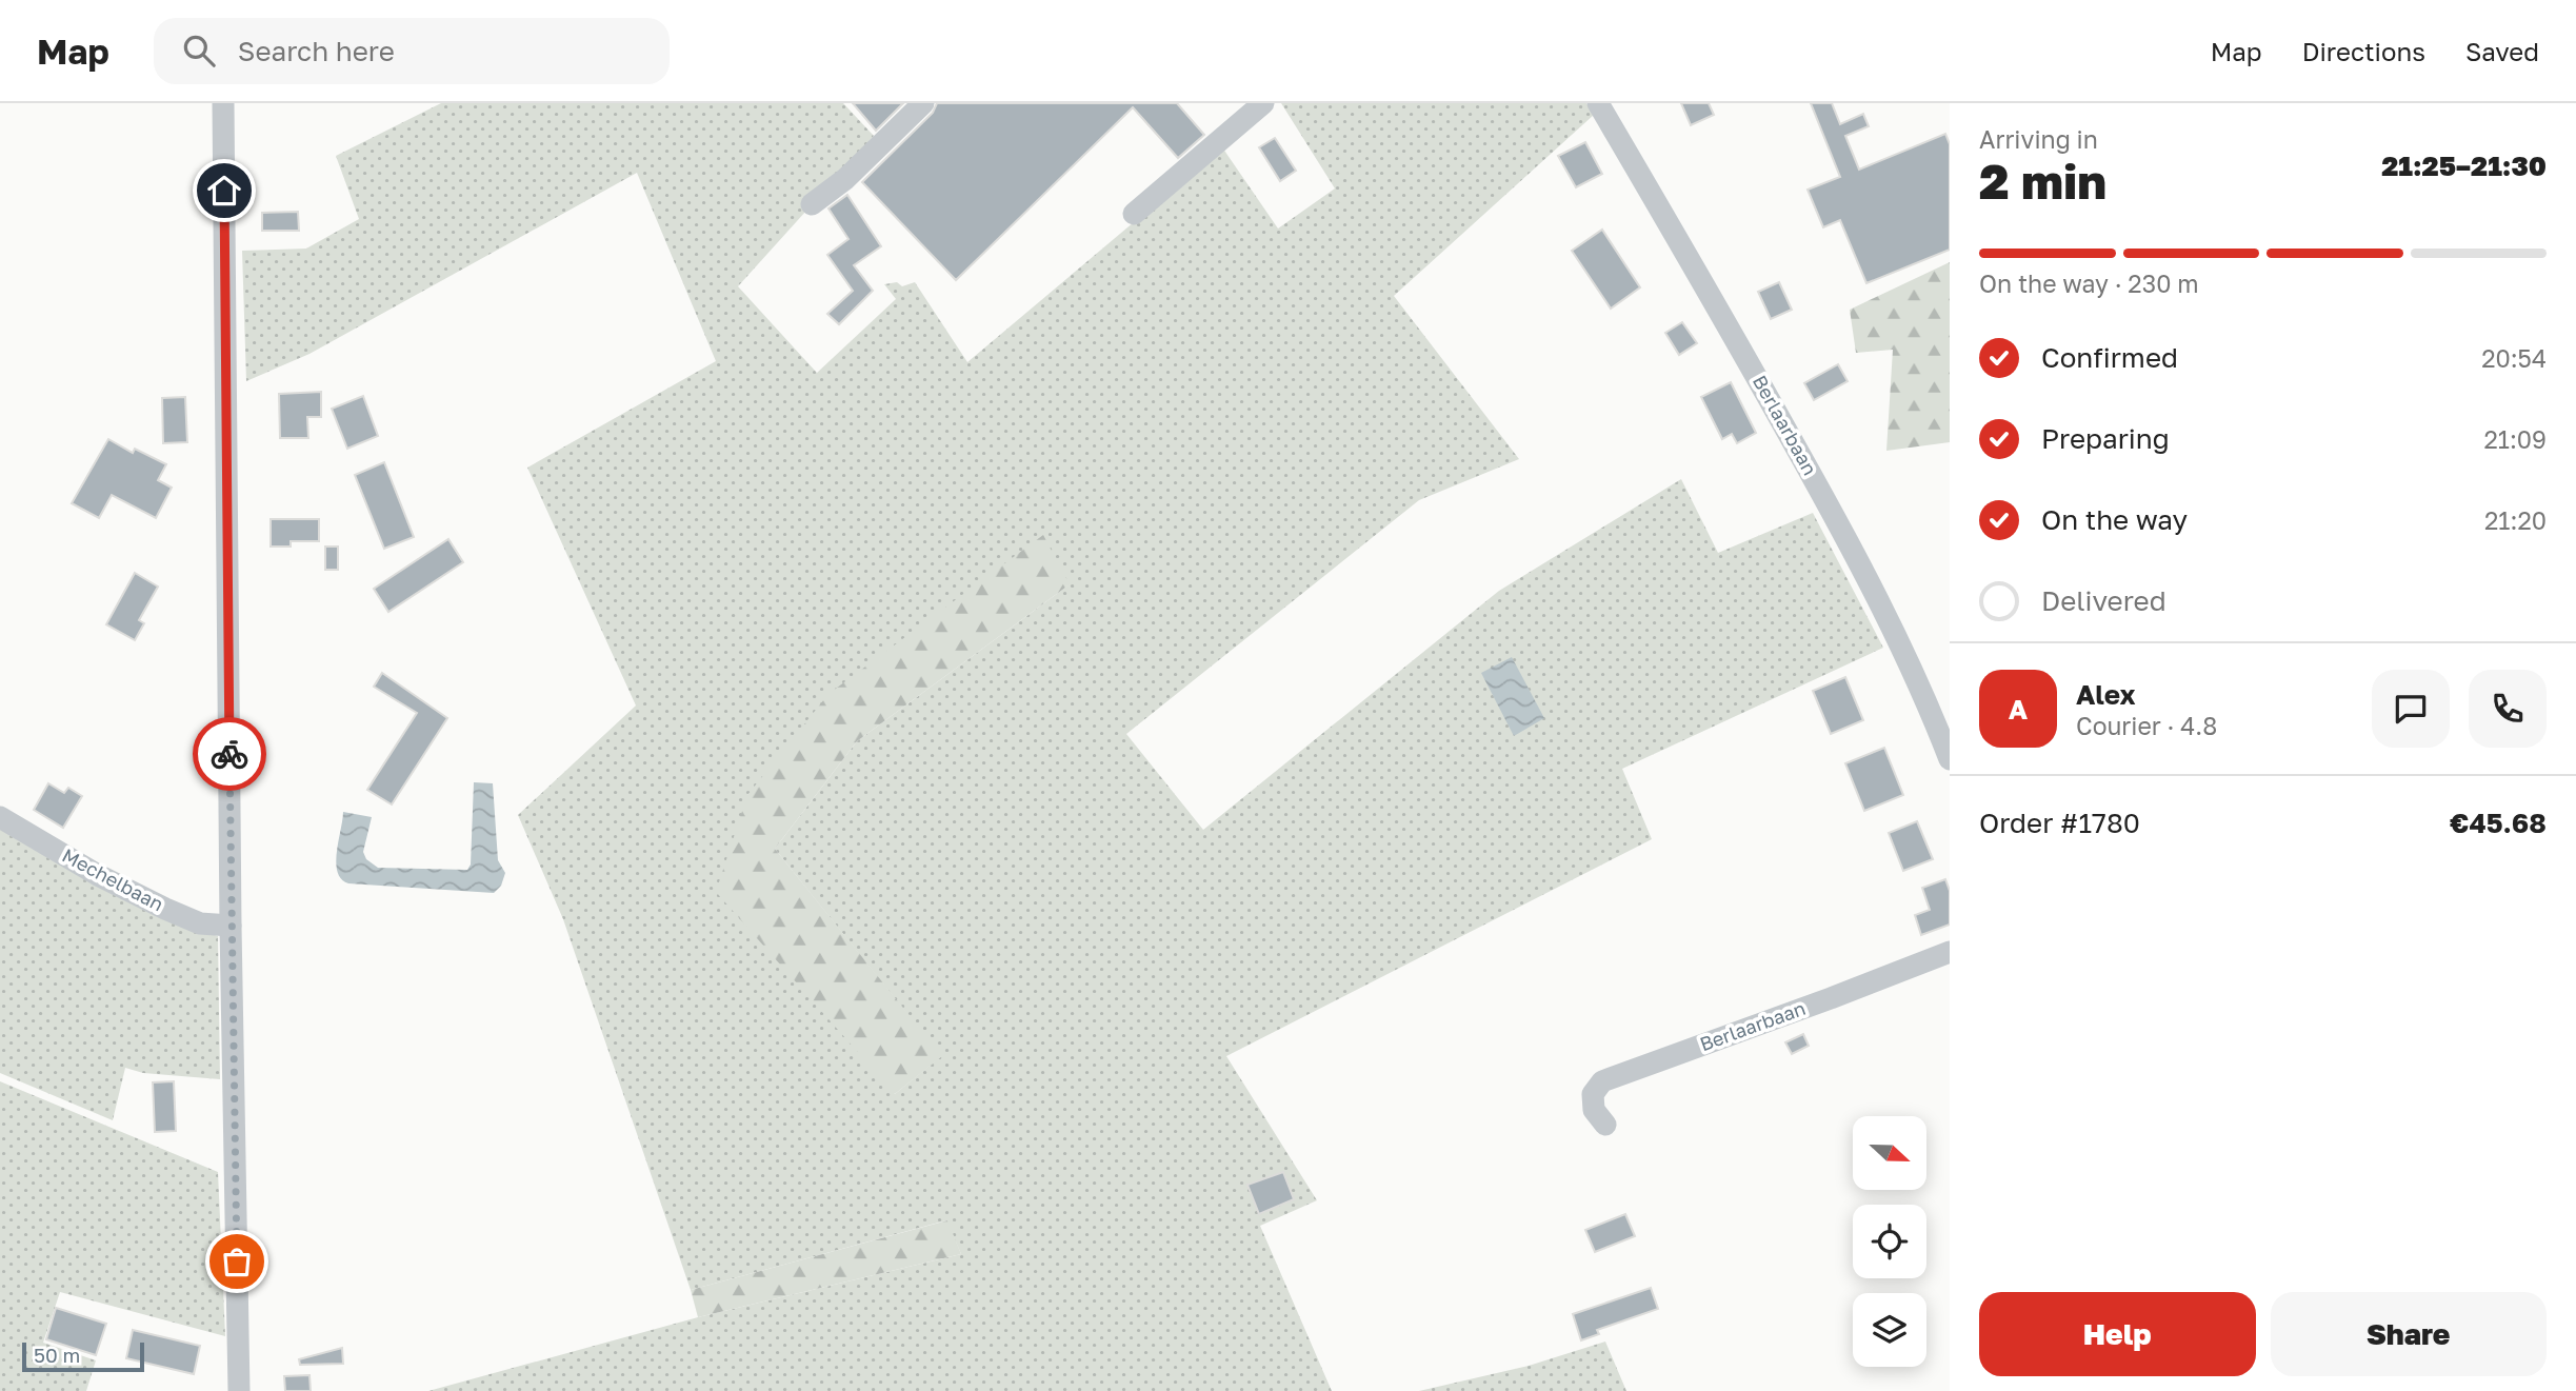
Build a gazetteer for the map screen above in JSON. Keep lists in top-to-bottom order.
{
  "streets": {
    "street": ["Berlaarbaan", "Mechelbaan"]
  },
  "scale_bar": "50 m",
  "north": "right",
  "page": {
    "header": "Map",
    "search": "Search here",
    "nav": ["Map", "Directions", "Saved"],
    "heading": ["2 min", "Arriving in", "21:25–21:30"],
    "panel": [
      "Alex",
      "Courier · 4.8",
      "Order #1780",
      "€45.68"
    ],
    "bar": "On the way · 230 m",
    "list": [
      ["Confirmed", "20:54"],
      ["Preparing", "21:09"],
      ["On the way", "21:20"],
      "Delivered"
    ],
    "round": "A",
    "buttons": ["Help", "Share"],
    "scale": "50 m"
  }
}
